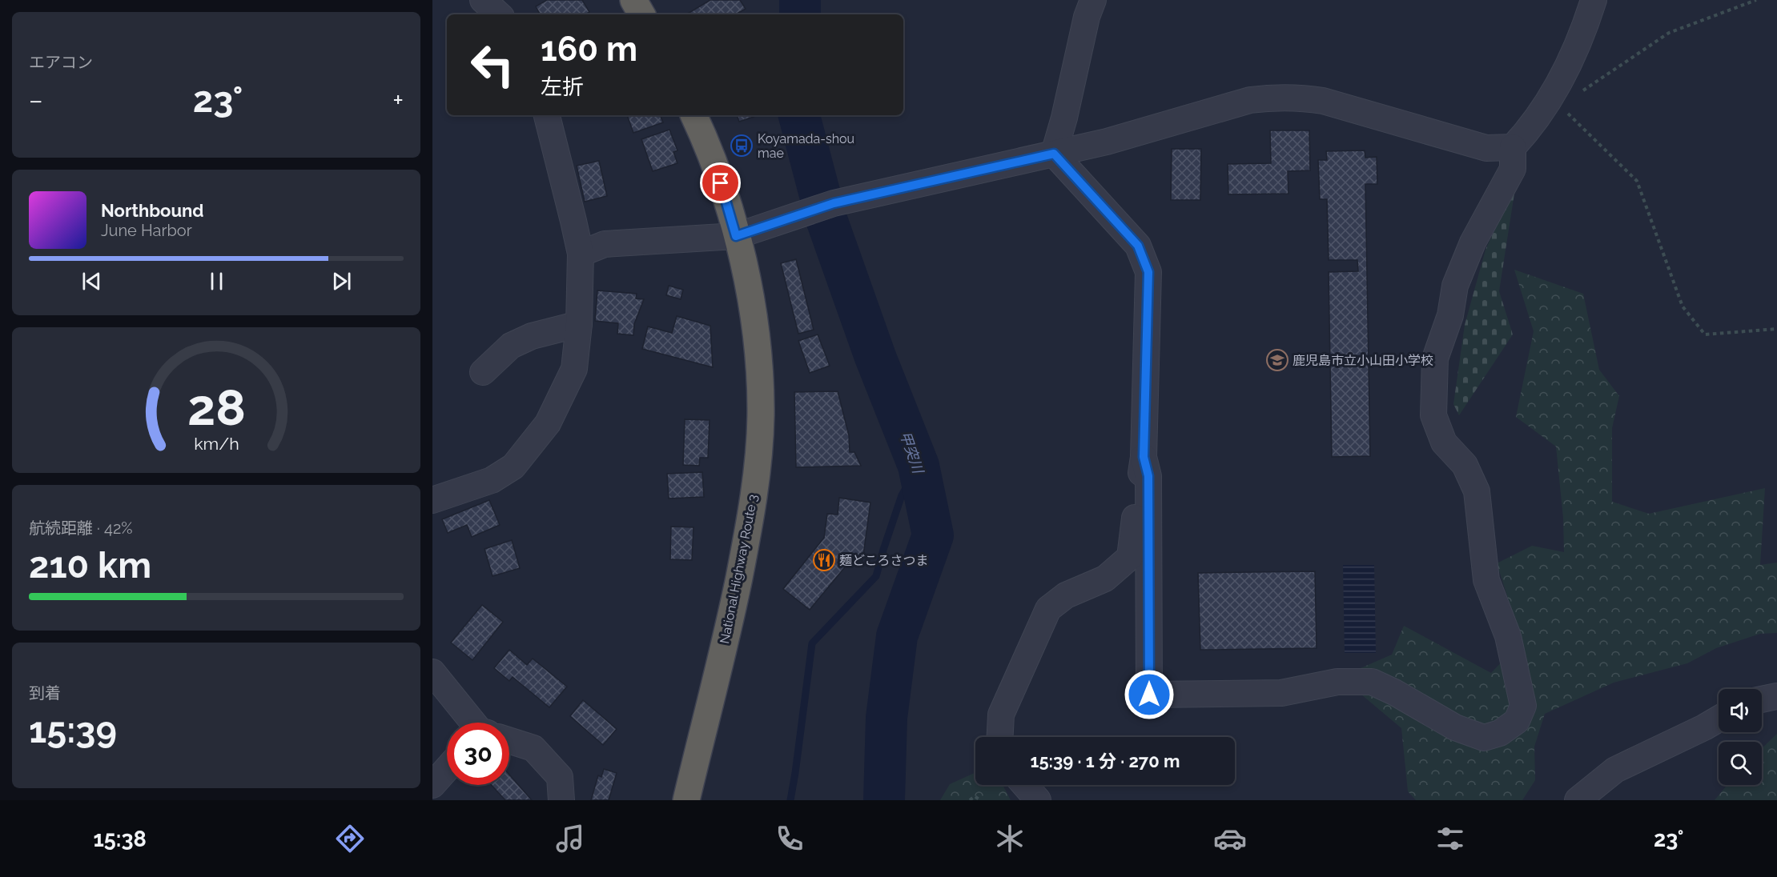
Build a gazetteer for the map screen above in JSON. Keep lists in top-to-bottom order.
{
  "streets": {
    "highway": ["National Highway Route 3"]
  },
  "water": ["甲突川"],
  "places": {
    "bus stop": ["Koyamada-shou mae"],
    "school or university": ["鹿児島市立小山田小学校"],
    "restaurant": ["麺どころさつま"]
  },
  "page": {
    "tile": [
      "エアコン",
      ["航続距離 · 42%", "210 km"],
      ["到着", "15:39"]
    ],
    "turn": ["160 m", "左折"],
    "heat": ["−", "23°", "+"],
    "song": ["Northbound", "June Harbor"],
    "limit": "30",
    "trip": "15:39 · 1 分 · 270 m",
    "tabs": ["15:38", "23°"],
    "gauge": ["28", "km/h"]
  }
}
